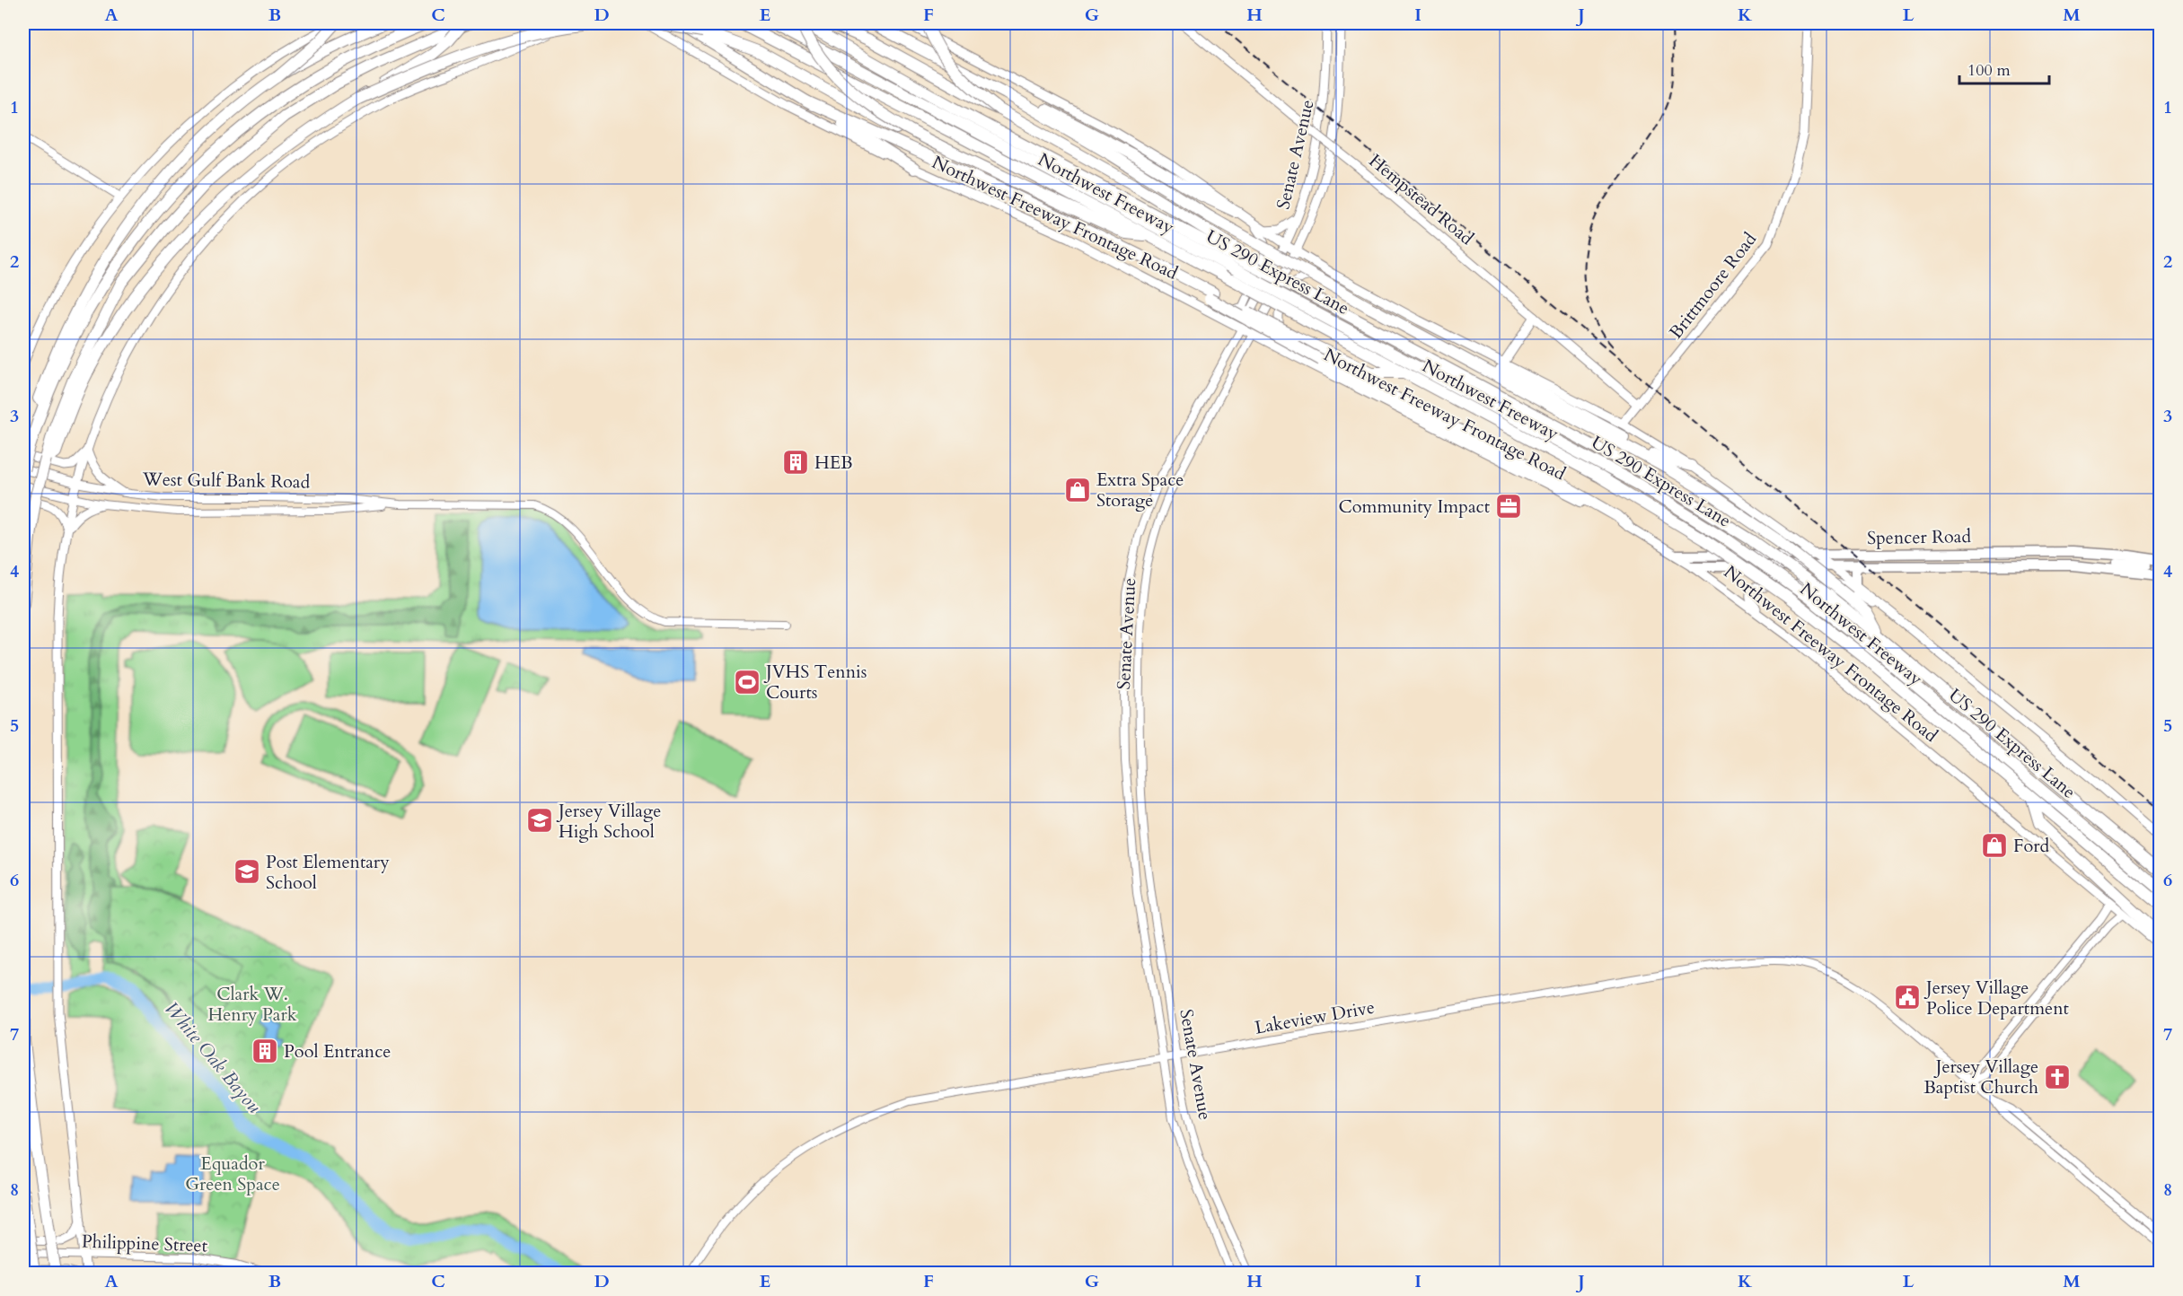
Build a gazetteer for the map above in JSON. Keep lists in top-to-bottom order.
{
  "streets": {
    "highway": ["Northwest Freeway", "US 290 Express Lane"],
    "main road": [
      "Senate Avenue",
      "Hempstead Road",
      "Northwest Freeway Frontage Road",
      "Brittmoore Road",
      "West Gulf Bank Road",
      "Spencer Road"
    ],
    "street": ["Lakeview Drive", "Philippine Street"]
  },
  "crossings": [
    ["Senate Avenue", "Northwest Freeway Frontage Road"],
    ["Senate Avenue", "Lakeview Drive"],
    ["Northwest Freeway", "US 290 Express Lane"],
    ["Hempstead Road", "Brittmoore Road"],
    ["Northwest Freeway Frontage Road", "Spencer Road"]
  ],
  "water": ["White Oak Bayou"],
  "parks": ["Clark W. Henry Park", "Equador Green Space"],
  "places": {
    "building": ["HEB", "Pool Entrance"],
    "shop": ["Extra Space Storage", "Ford"],
    "office": ["Community Impact"],
    "sports": ["JVHS Tennis Courts"],
    "school or university": ["Jersey Village High School", "Post Elementary School"],
    "public building": ["Jersey Village Police Department"],
    "church": ["Jersey Village Baptist Church"]
  },
  "scale_bar": "100 m",
  "grid": {
    "columns": [
      "A",
      "B",
      "C",
      "D",
      "E",
      "F",
      "G",
      "H",
      "I",
      "J",
      "K",
      "L",
      "M"
    ],
    "rows": [
      "1",
      "2",
      "3",
      "4",
      "5",
      "6",
      "7",
      "8"
    ]
  }
}
